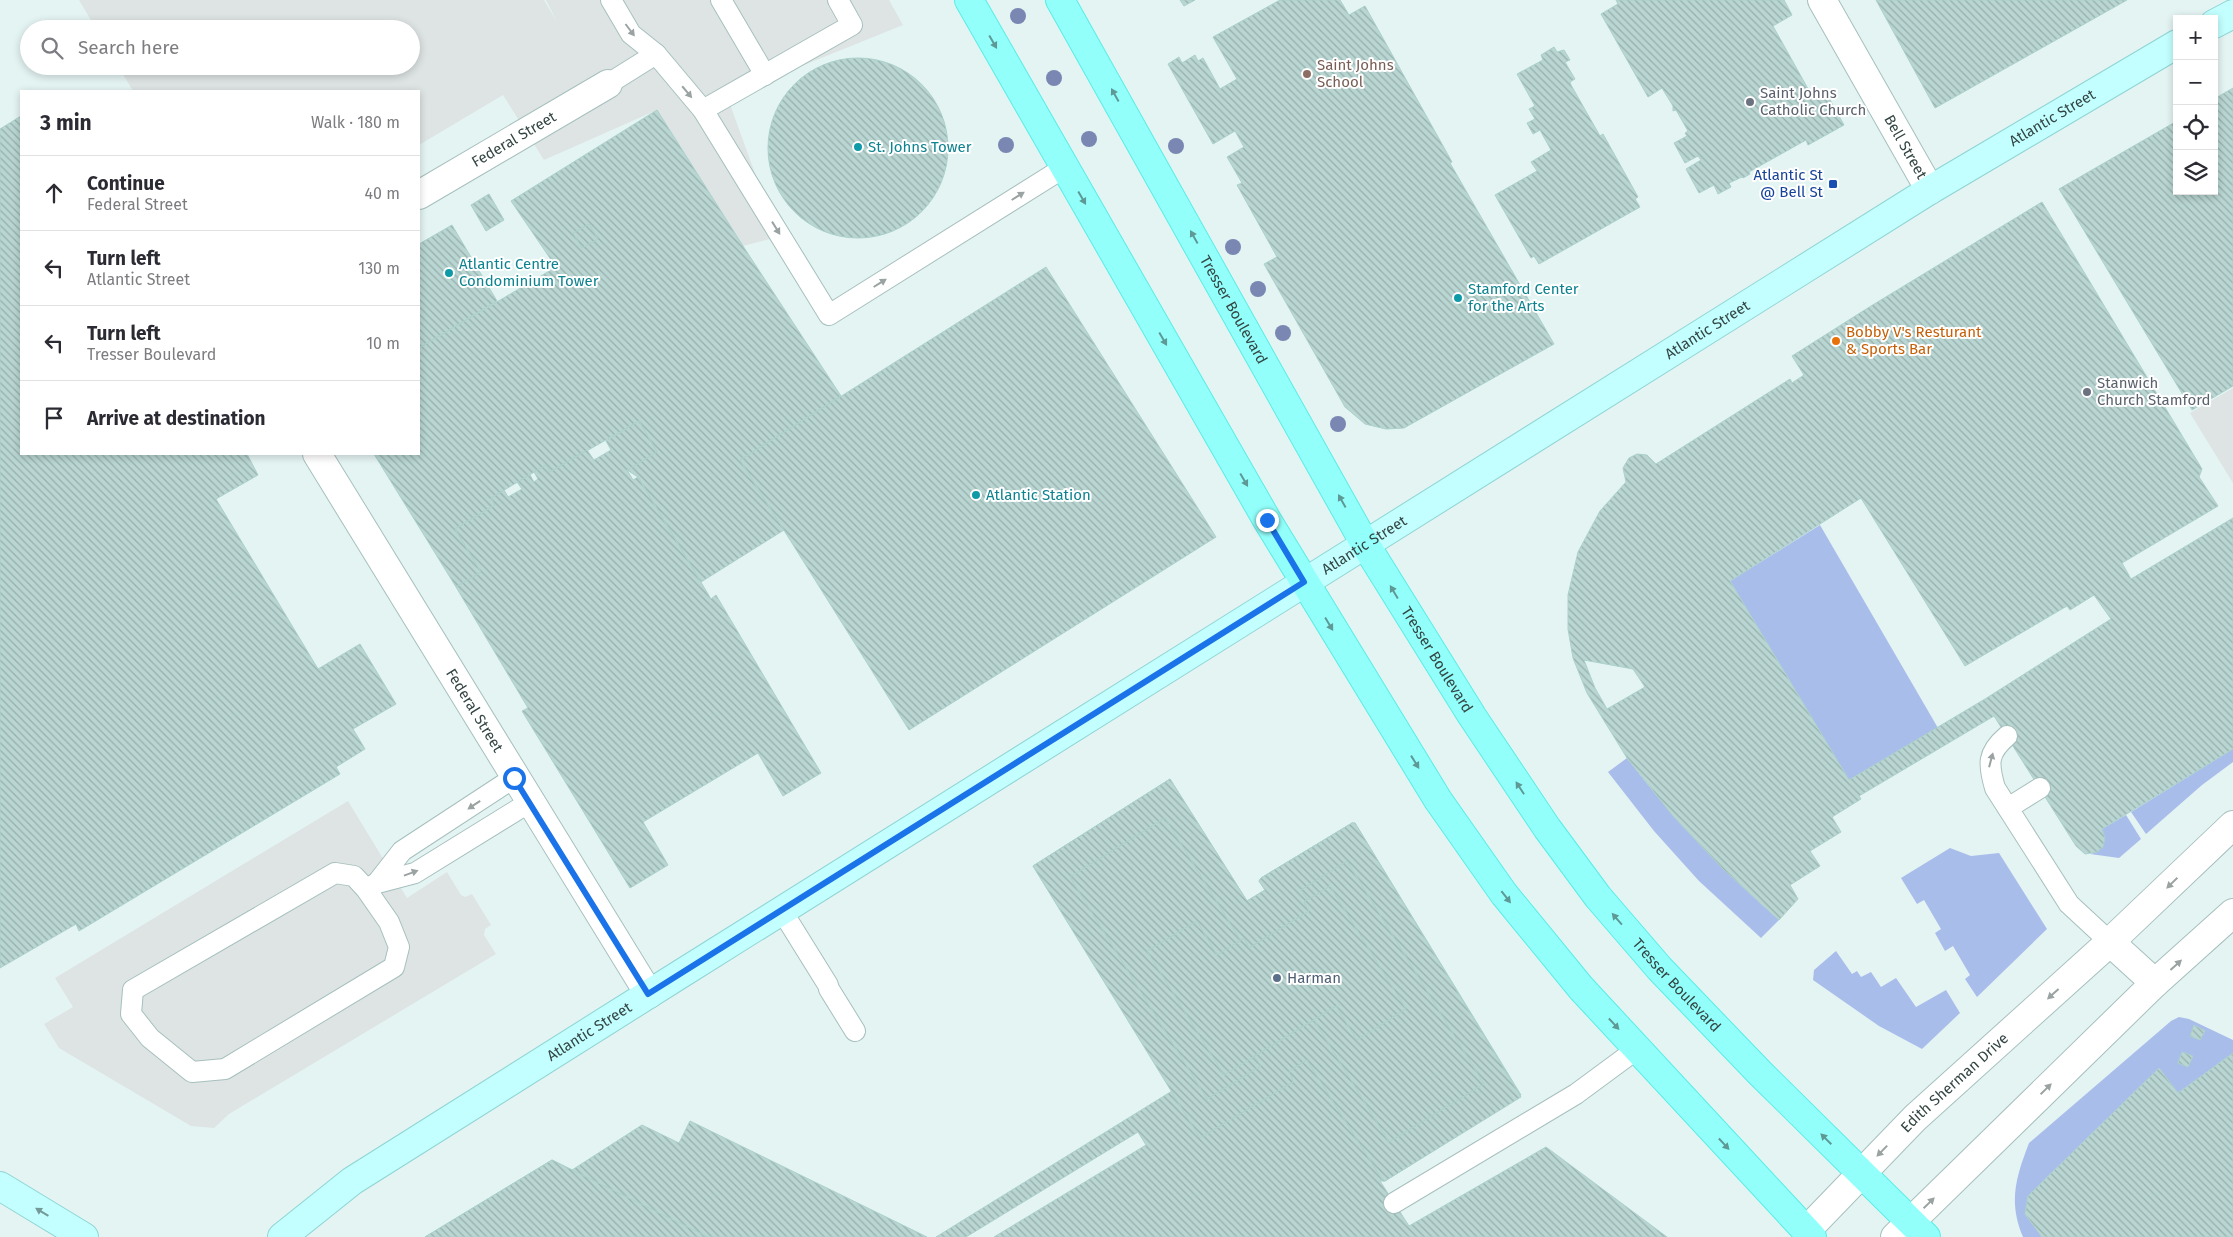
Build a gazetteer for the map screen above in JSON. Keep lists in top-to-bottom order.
{
  "streets": {
    "main road": ["Atlantic Street", "Tresser Boulevard"],
    "street": ["Federal Street", "Bell Street", "Edith Sherman Drive"]
  },
  "crossings": [
    ["Atlantic Street", "Federal Street"],
    ["Atlantic Street", "Bell Street"],
    ["Atlantic Street", "Tresser Boulevard"],
    ["Tresser Boulevard", "Edith Sherman Drive"]
  ],
  "places": {
    "other": [
      "Saint Johns School",
      "Saint Johns Catholic Church",
      "St. Johns Tower",
      "Atlantic Centre Condominium Tower",
      "Stamford Center for the Arts",
      "Bobby V's Resturant & Sports Bar",
      "Stanwich Church Stamford",
      "Atlantic Station",
      "Harman"
    ],
    "transit": ["Atlantic St @ Bell St"]
  },
  "page": {
    "map_buttons": ["+", "−"],
    "search": "Search here",
    "heading": ["3 min", "Walk · 180 m"],
    "list": [
      ["Continue", "Federal Street", "40 m"],
      ["Turn left", "Atlantic Street", "130 m"],
      ["Turn left", "Tresser Boulevard", "10 m"],
      "Arrive at destination"
    ]
  }
}
